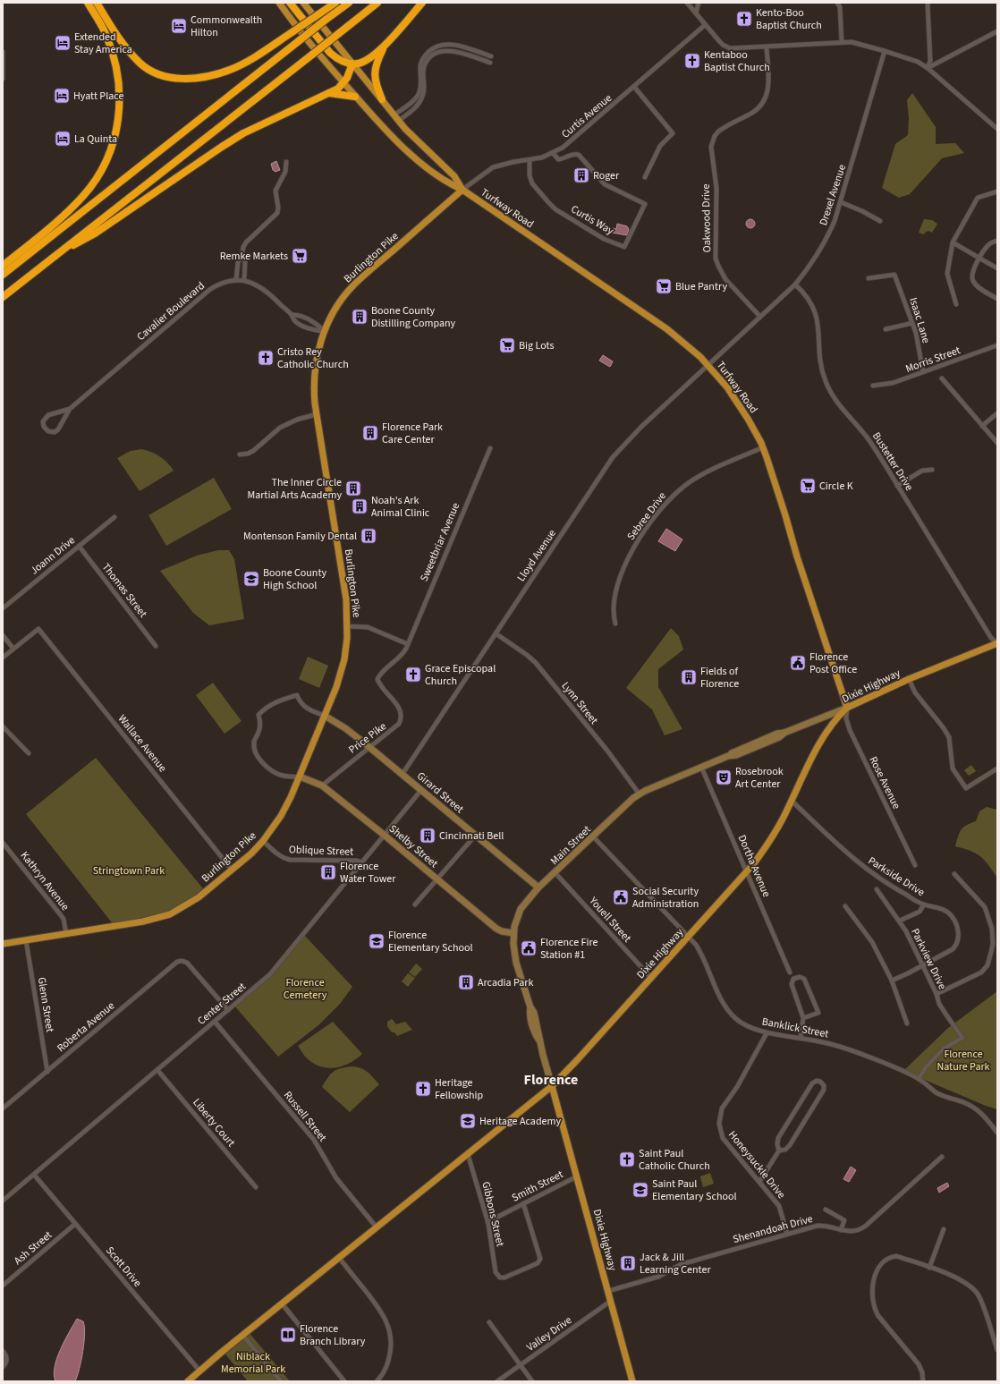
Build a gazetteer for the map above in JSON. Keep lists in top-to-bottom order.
{
  "streets": {
    "main road": ["Turfway Road", "Burlington Pike", "Dixie Highway"],
    "street": [
      "Curtis Avenue",
      "Drexel Avenue",
      "Oakwood Drive",
      "Curtis Way",
      "Cavalier Boulevard",
      "Isaac Lane",
      "Morris Street",
      "Bustetter Drive",
      "Sebree Drive",
      "Sweetbriar Avenue",
      "Joann Drive",
      "Lloyd Avenue",
      "Thomas Street",
      "Lynn Street",
      "Price Pike",
      "Wallace Avenue",
      "Rose Avenue",
      "Girard Street",
      "Main Street",
      "Shelby Street",
      "Oblique Street",
      "Dortha Avenue",
      "Parkside Drive",
      "Kathryn Avenue",
      "Youell Street",
      "Parkview Drive",
      "Center Street",
      "Glenn Street",
      "Roberta Avenue",
      "Banklick Street",
      "Russell Street",
      "Liberty Court",
      "Honeysuckle Drive",
      "Smith Street",
      "Gibbons Street",
      "Shenandoah Drive",
      "Ash Street",
      "Scott Drive",
      "Valley Drive"
    ]
  },
  "crossings": [
    ["Curtis Avenue", "Turfway Road"],
    ["Curtis Avenue", "Curtis Way"],
    ["Curtis Avenue", "Burlington Pike"],
    ["Drexel Avenue", "Turfway Road"],
    ["Drexel Avenue", "Oakwood Drive"],
    ["Drexel Avenue", "Bustetter Drive"],
    ["Drexel Avenue", "Lloyd Avenue"],
    ["Turfway Road", "Burlington Pike"],
    ["Turfway Road", "Sebree Drive"],
    ["Turfway Road", "Lloyd Avenue"],
    ["Turfway Road", "Dixie Highway"],
    ["Turfway Road", "Rose Avenue"],
    ["Turfway Road", "Main Street"],
    ["Burlington Pike", "Cavalier Boulevard"],
    ["Burlington Pike", "Wallace Avenue"],
    ["Burlington Pike", "Girard Street"],
    ["Burlington Pike", "Shelby Street"],
    ["Burlington Pike", "Oblique Street"],
    ["Burlington Pike", "Kathryn Avenue"],
    ["Burlington Pike", "Glenn Street"],
    ["Isaac Lane", "Morris Street"],
    ["Bustetter Drive", "Dixie Highway"],
    ["Sweetbriar Avenue", "Price Pike"],
    ["Joann Drive", "Thomas Street"],
    ["Lloyd Avenue", "Lynn Street"],
    ["Lloyd Avenue", "Girard Street"],
    ["Dixie Highway", "Rose Avenue"],
    ["Dixie Highway", "Main Street"],
    ["Dixie Highway", "Dortha Avenue"],
    ["Dixie Highway", "Parkside Drive"],
    ["Dixie Highway", "Youell Street"],
    ["Dixie Highway", "Banklick Street"],
    ["Dixie Highway", "Smith Street"],
    ["Dixie Highway", "Shenandoah Drive"],
    ["Dixie Highway", "Valley Drive"],
    ["Lynn Street", "Main Street"],
    ["Price Pike", "Girard Street"],
    ["Price Pike", "Shelby Street"],
    ["Rose Avenue", "Main Street"],
    ["Girard Street", "Main Street"],
    ["Girard Street", "Center Street"],
    ["Main Street", "Shelby Street"],
    ["Main Street", "Dortha Avenue"],
    ["Main Street", "Youell Street"],
    ["Main Street", "Banklick Street"],
    ["Shelby Street", "Center Street"],
    ["Oblique Street", "Center Street"],
    ["Parkside Drive", "Parkview Drive"],
    ["Parkview Drive", "Banklick Street"],
    ["Center Street", "Roberta Avenue"],
    ["Center Street", "Russell Street"],
    ["Center Street", "Liberty Court"],
    ["Center Street", "Scott Drive"],
    ["Glenn Street", "Roberta Avenue"],
    ["Banklick Street", "Honeysuckle Drive"],
    ["Honeysuckle Drive", "Shenandoah Drive"],
    ["Smith Street", "Gibbons Street"],
    ["Ash Street", "Scott Drive"]
  ],
  "districts": ["Florence"],
  "parks": [
    "Stringtown Park",
    "Florence Cemetery",
    "Florence Nature Park",
    "Niblack Memorial Park"
  ],
  "places": {
    "church": [
      "Kento-Boo Baptist Church",
      "Kentaboo Baptist Church",
      "Cristo Rey Catholic Church",
      "Grace Episcopal Church",
      "Heritage Fellowship",
      "Saint Paul Catholic Church"
    ],
    "hotel": [
      "Commonwealth Hilton",
      "Extended Stay America",
      "Hyatt Place",
      "La Quinta"
    ],
    "building": [
      "Roger",
      "Boone County Distilling Company",
      "Florence Park Care Center",
      "The Inner Circle Martial Arts Academy",
      "Noah's Ark Animal Clinic",
      "Montenson Family Dental",
      "Fields of Florence",
      "Cincinnati Bell",
      "Florence Water Tower",
      "Arcadia Park",
      "Jack & Jill Learning Center"
    ],
    "supermarket": [
      "Remke Markets",
      "Blue Pantry",
      "Big Lots",
      "Circle K"
    ],
    "school or university": [
      "Boone County High School",
      "Florence Elementary School",
      "Heritage Academy",
      "Saint Paul Elementary School"
    ],
    "public building": ["Florence Post Office", "Social Security Administration", "Florence Fire Station #1"],
    "theatre": ["Rosebrook Art Center"],
    "library": ["Florence Branch Library"]
  }
}
